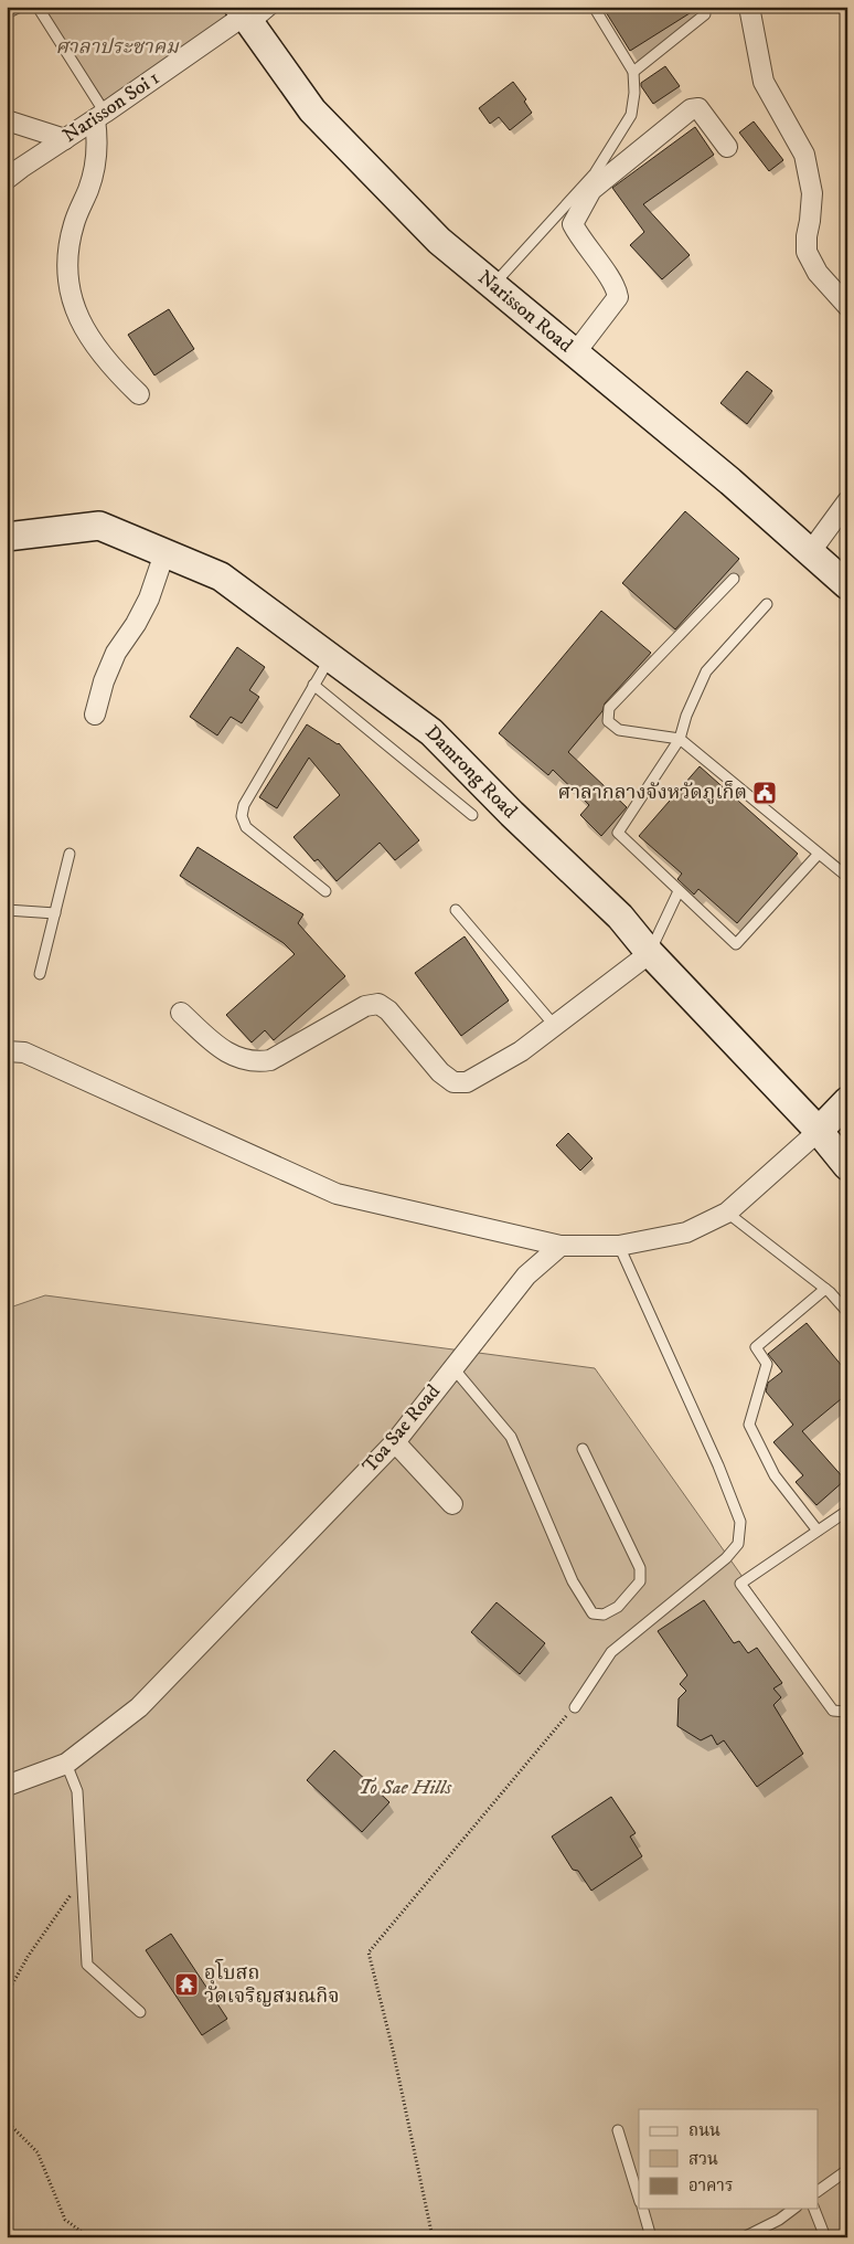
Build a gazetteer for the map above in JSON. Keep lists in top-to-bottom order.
{
  "streets": {
    "street": [
      "Narisson Soi 1",
      "Narisson Road",
      "Damrong Road",
      "Toa Sae Road"
    ]
  },
  "crossings": [
    ["Narisson Soi 1", "Narisson Road"]
  ],
  "parks": ["ศาลาประชาคม", "To Sae Hills"],
  "places": {
    "public building": ["ศาลากลางจังหวัดภูเก็ต"],
    "temple": ["อุโบสถ วัดเจริญสมณกิจ"]
  },
  "legend": ["ถนน", "สวน", "อาคาร"]
}
